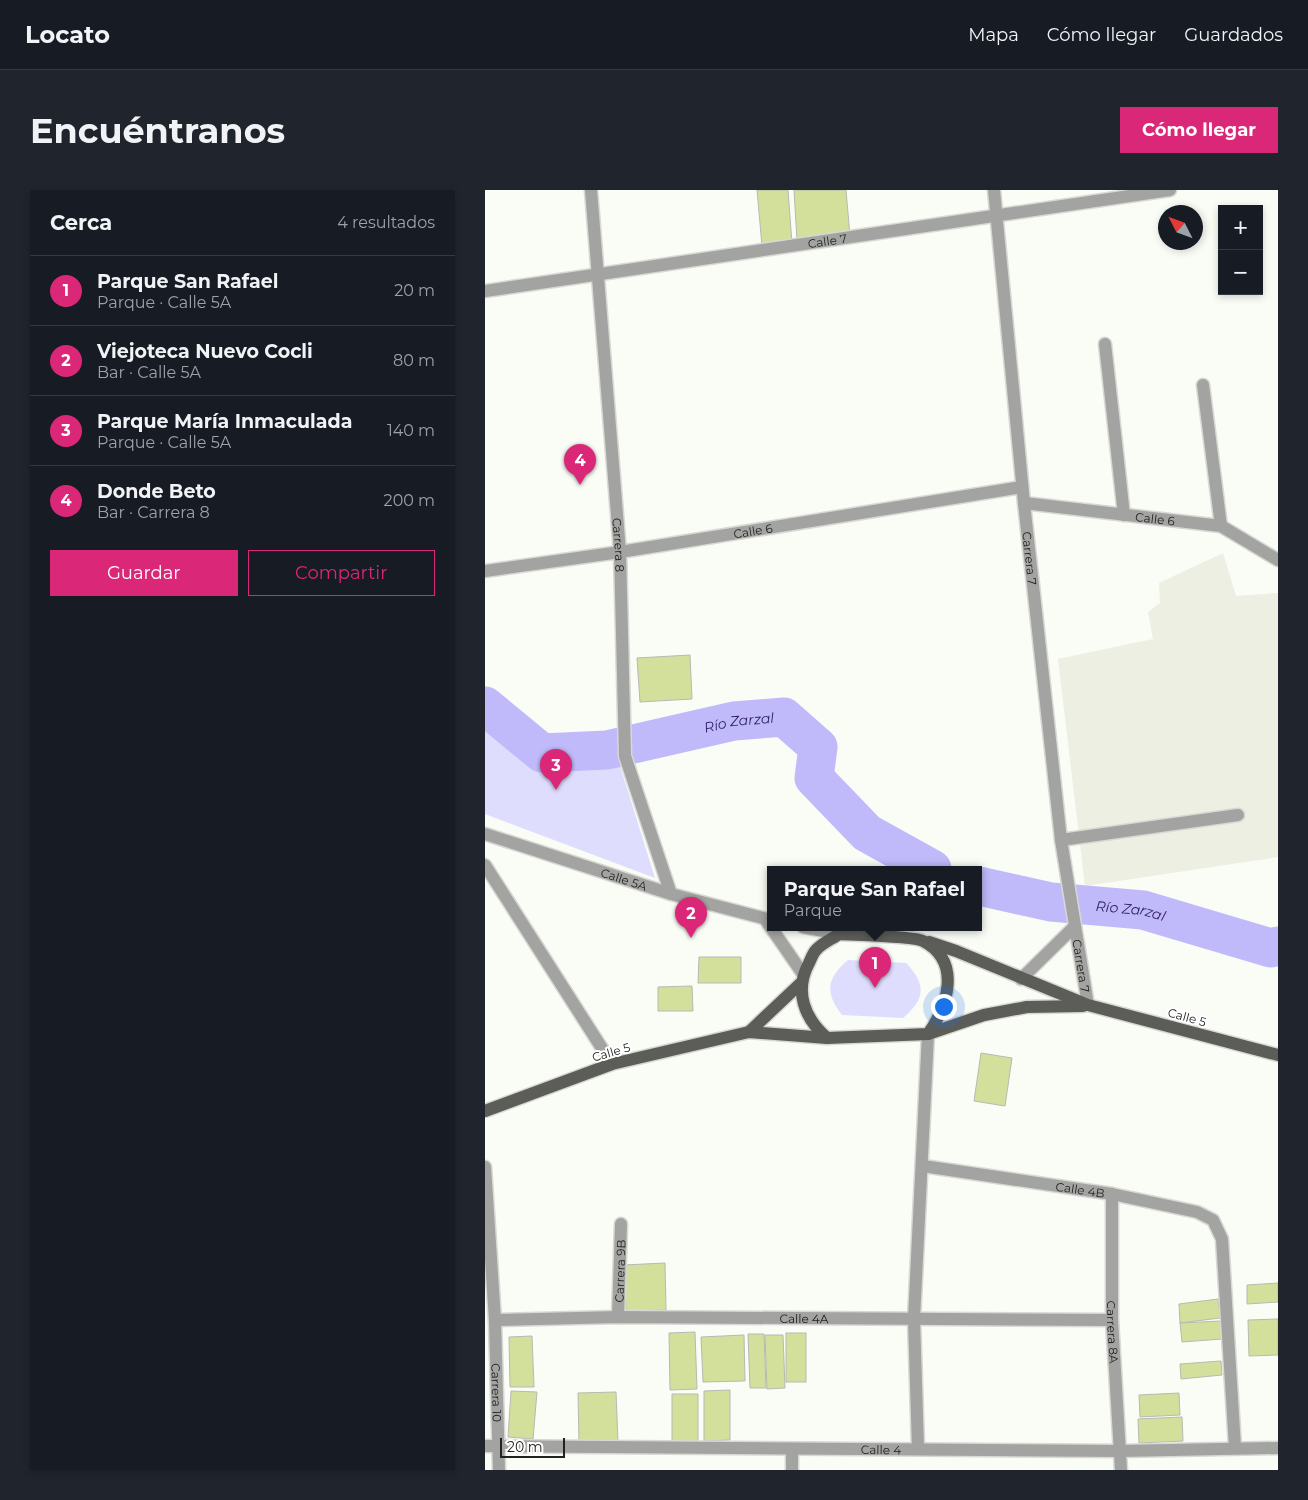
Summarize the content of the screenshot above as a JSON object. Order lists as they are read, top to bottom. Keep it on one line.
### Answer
{"streets":{"main road":["Calle 5"],"street":["Calle 7","Calle 6","Carrera 8","Carrera 7","Calle 5A","Calle 4B","Carrera 9B","Calle 4A","Carrera 8A","Carrera 10","Calle 4"]},"crossings":[["Calle 7","Carrera 8"],["Calle 7","Carrera 7"],["Calle 6","Carrera 8"],["Calle 6","Carrera 7"],["Carrera 8","Calle 5A"],["Carrera 7","Calle 5"],["Calle 5A","Calle 5"],["Calle 4B","Carrera 8A"],["Calle 4B","Calle 4"],["Carrera 9B","Calle 4A"],["Calle 4A","Carrera 8A"],["Calle 4A","Carrera 10"],["Carrera 8A","Calle 4"],["Carrera 10","Calle 4"]],"water":["Río Zarzal"],"scale_bar":"20 m","north":"top left","page":{"header":"Locato","nav":["Mapa","Cómo llegar","Guardados"],"buttons":["Cómo llegar",["Guardar","Compartir"]],"title":"Encuéntranos","heading":["Cerca","4 resultados"],"map_buttons":["+","−"],"list":[{"mark":"1","name":"Parque San Rafael","note":"Parque · Calle 5A","value":"20 m"},{"mark":"2","name":"Viejoteca Nuevo Cocli","note":"Bar · Calle 5A","value":"80 m"},{"mark":"3","name":"Parque María Inmaculada","note":"Parque · Calle 5A","value":"140 m"},{"mark":"4","name":"Donde Beto","note":"Bar · Carrera 8","value":"200 m"}],"pins":["4","3","2","1"],"popup":["Parque San Rafael","Parque"],"scale":"20 m"}}
